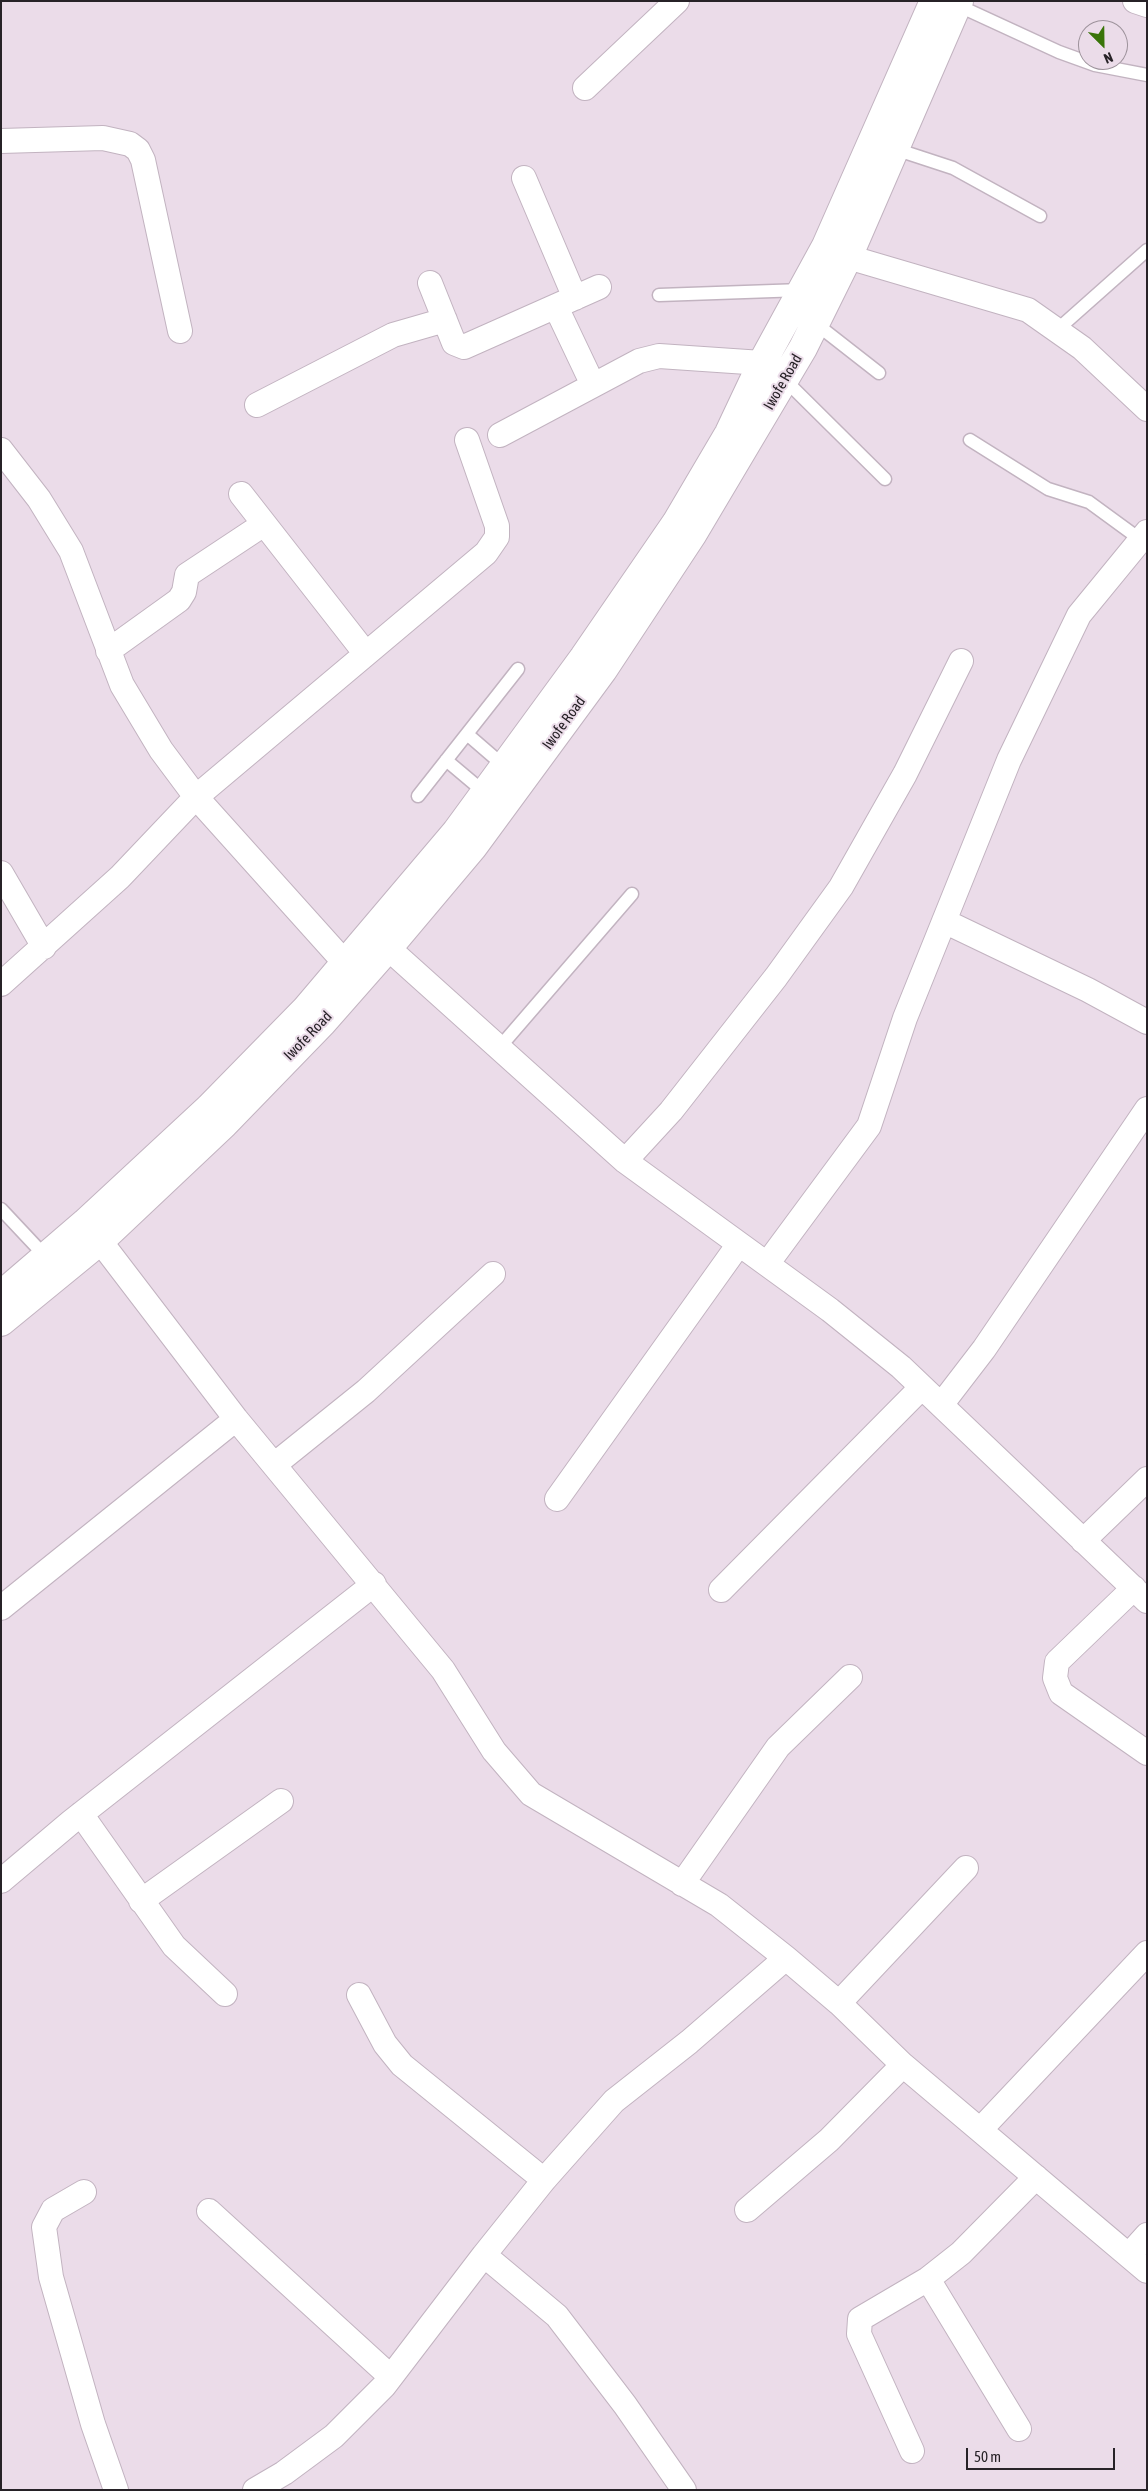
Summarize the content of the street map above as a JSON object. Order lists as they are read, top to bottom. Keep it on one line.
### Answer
{"streets":{"street":["Iwofe Road"]},"scale_bar":"50 m","north":"bottom right"}
